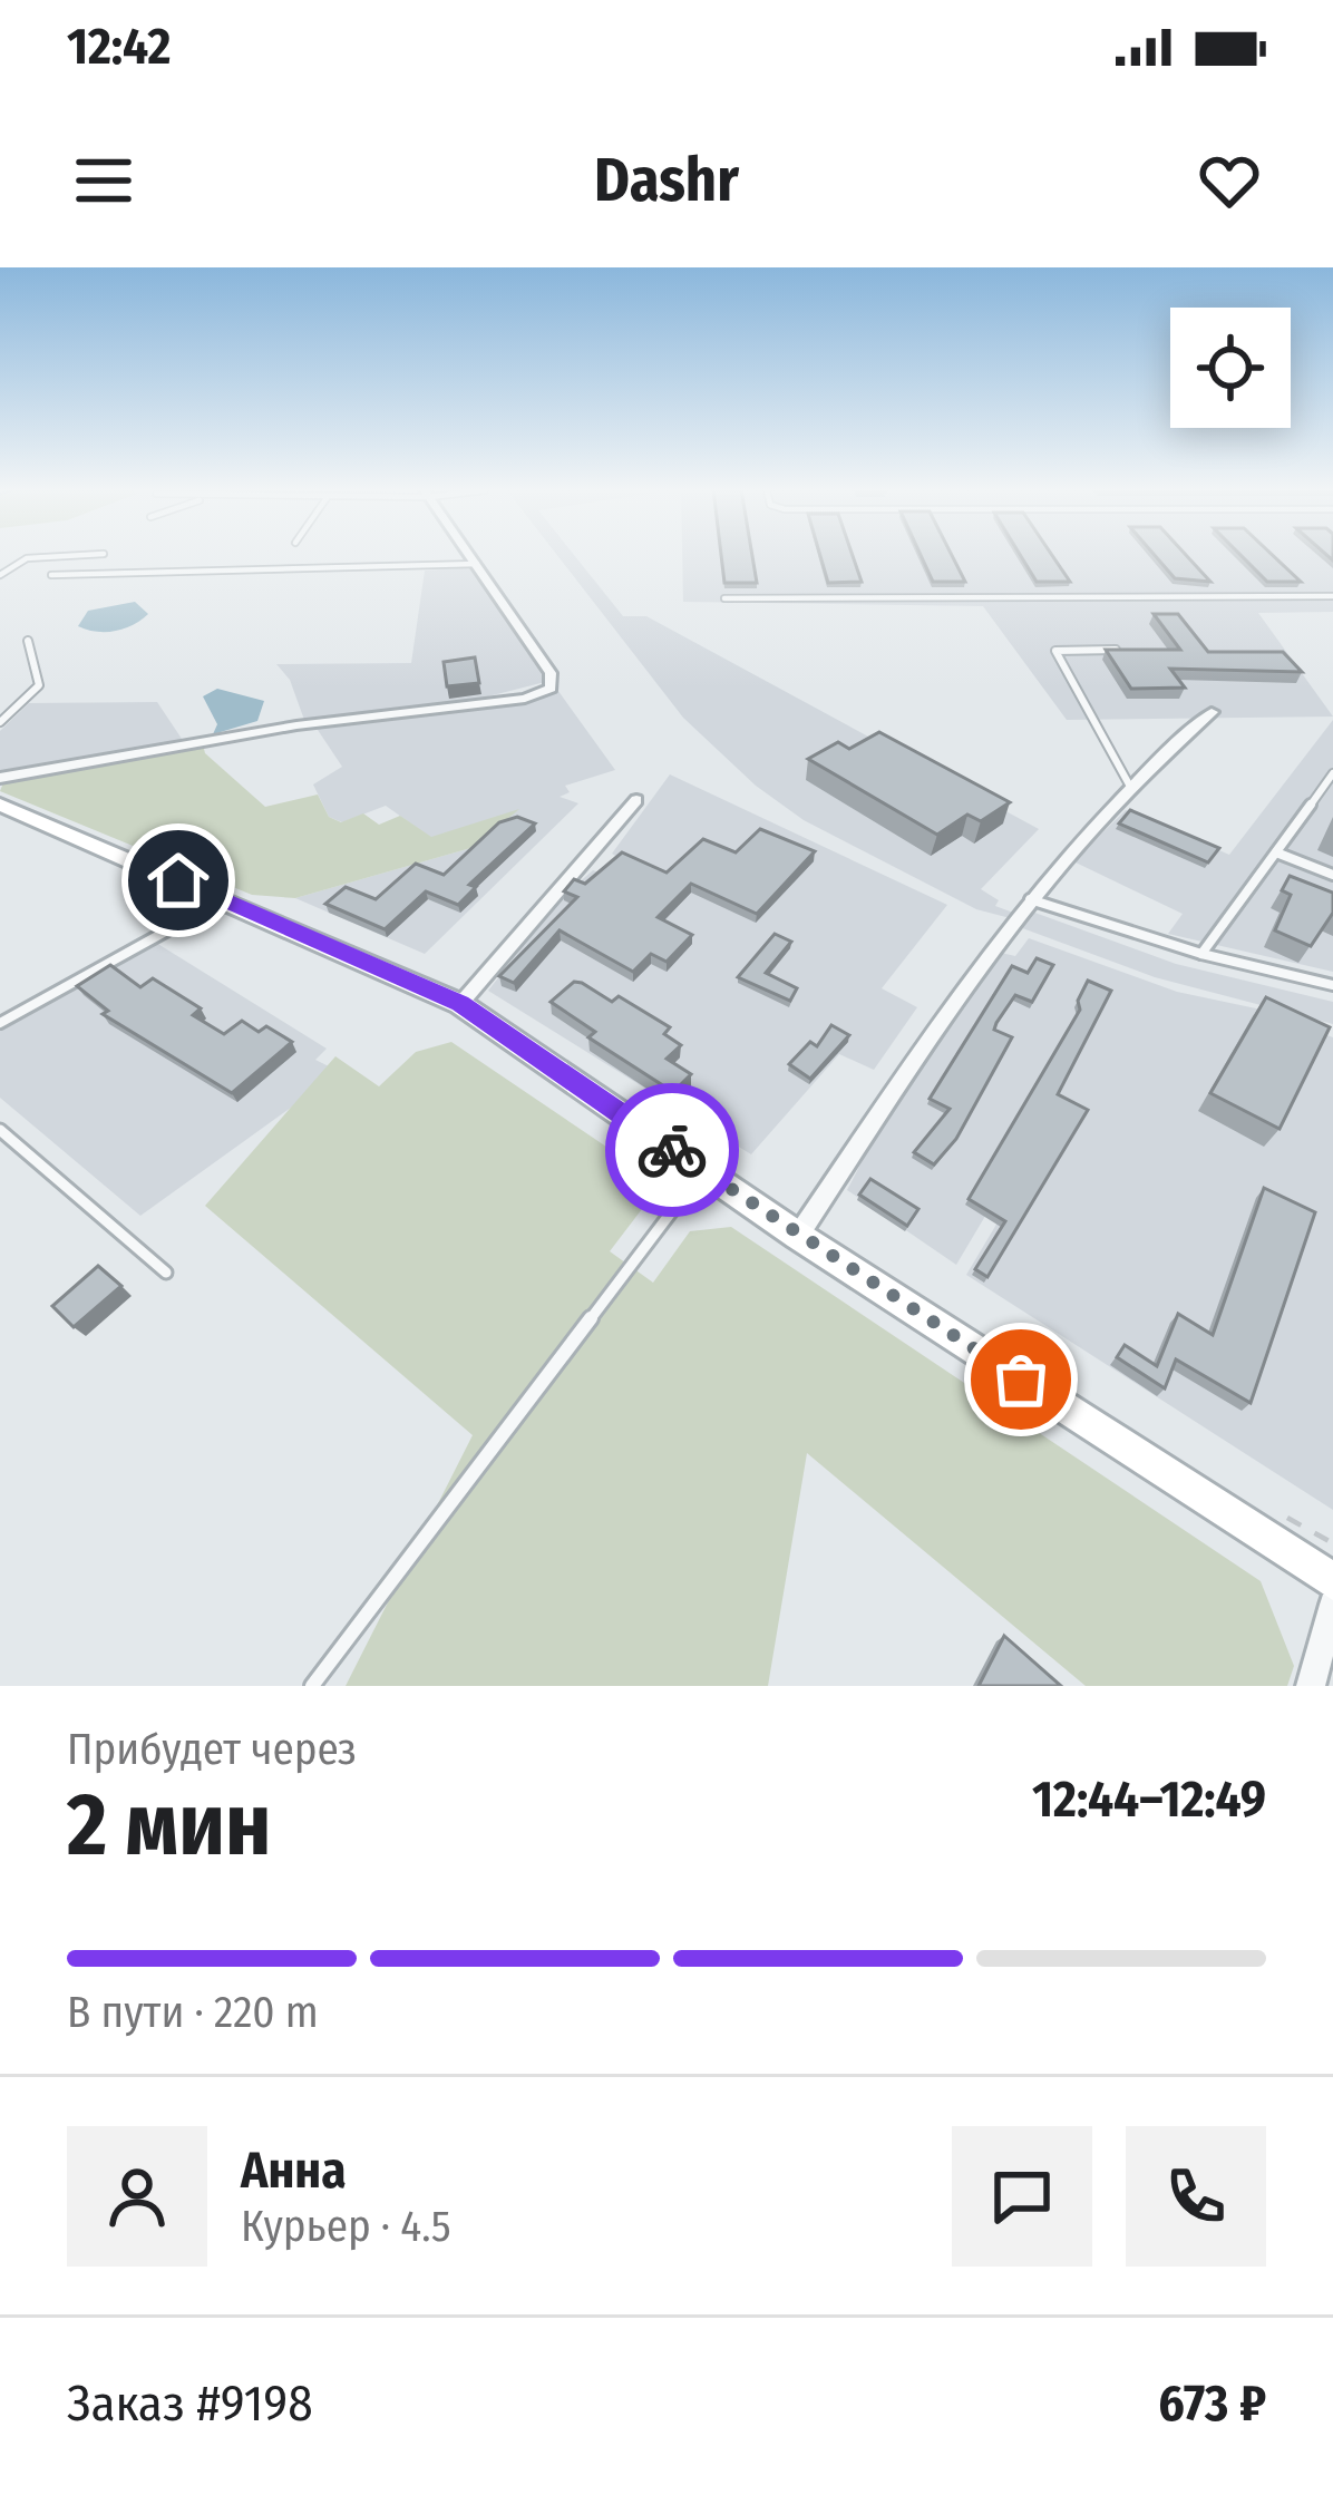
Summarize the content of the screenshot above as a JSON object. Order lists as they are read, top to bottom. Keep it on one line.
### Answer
{"page":{"status":"12:42","header":"Dashr","heading":["2 мин","Прибудет через","12:44–12:49"],"panel":["Анна","Курьер · 4.5","Заказ #9198","673 ₽"],"bar":"В пути · 220 m"}}
